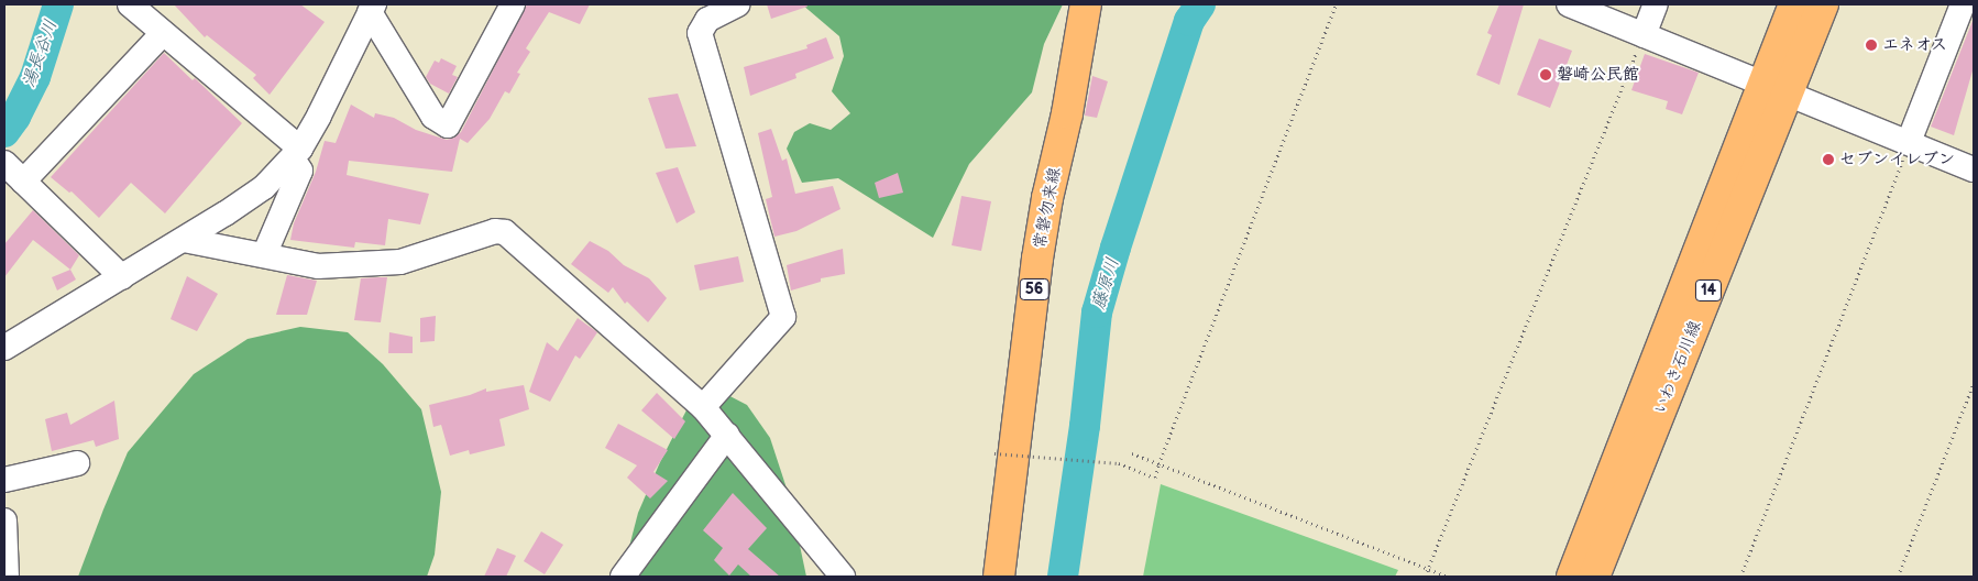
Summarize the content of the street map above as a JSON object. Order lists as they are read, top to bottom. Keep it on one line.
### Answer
{"streets":{"main road":["常磐勿来線","56","14","いわき石川線"]},"water":["湯長谷川","藤原川"],"places":["エネオス","磐崎公民館","セブンイレブン"]}
